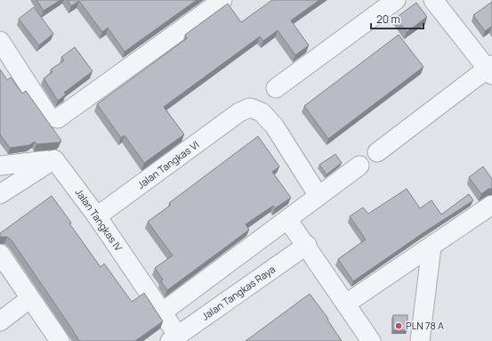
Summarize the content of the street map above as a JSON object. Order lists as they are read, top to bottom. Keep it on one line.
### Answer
{"streets":{"street":["Jalan Tangkas VI","Jalan Tangkas IV","Jalan Tangkas Raya"]},"crossings":[["Jalan Tangkas VI","Jalan Tangkas IV"],["Jalan Tangkas IV","Jalan Tangkas Raya"]],"places":["PLN 78 A"],"scale_bar":"20 m"}
